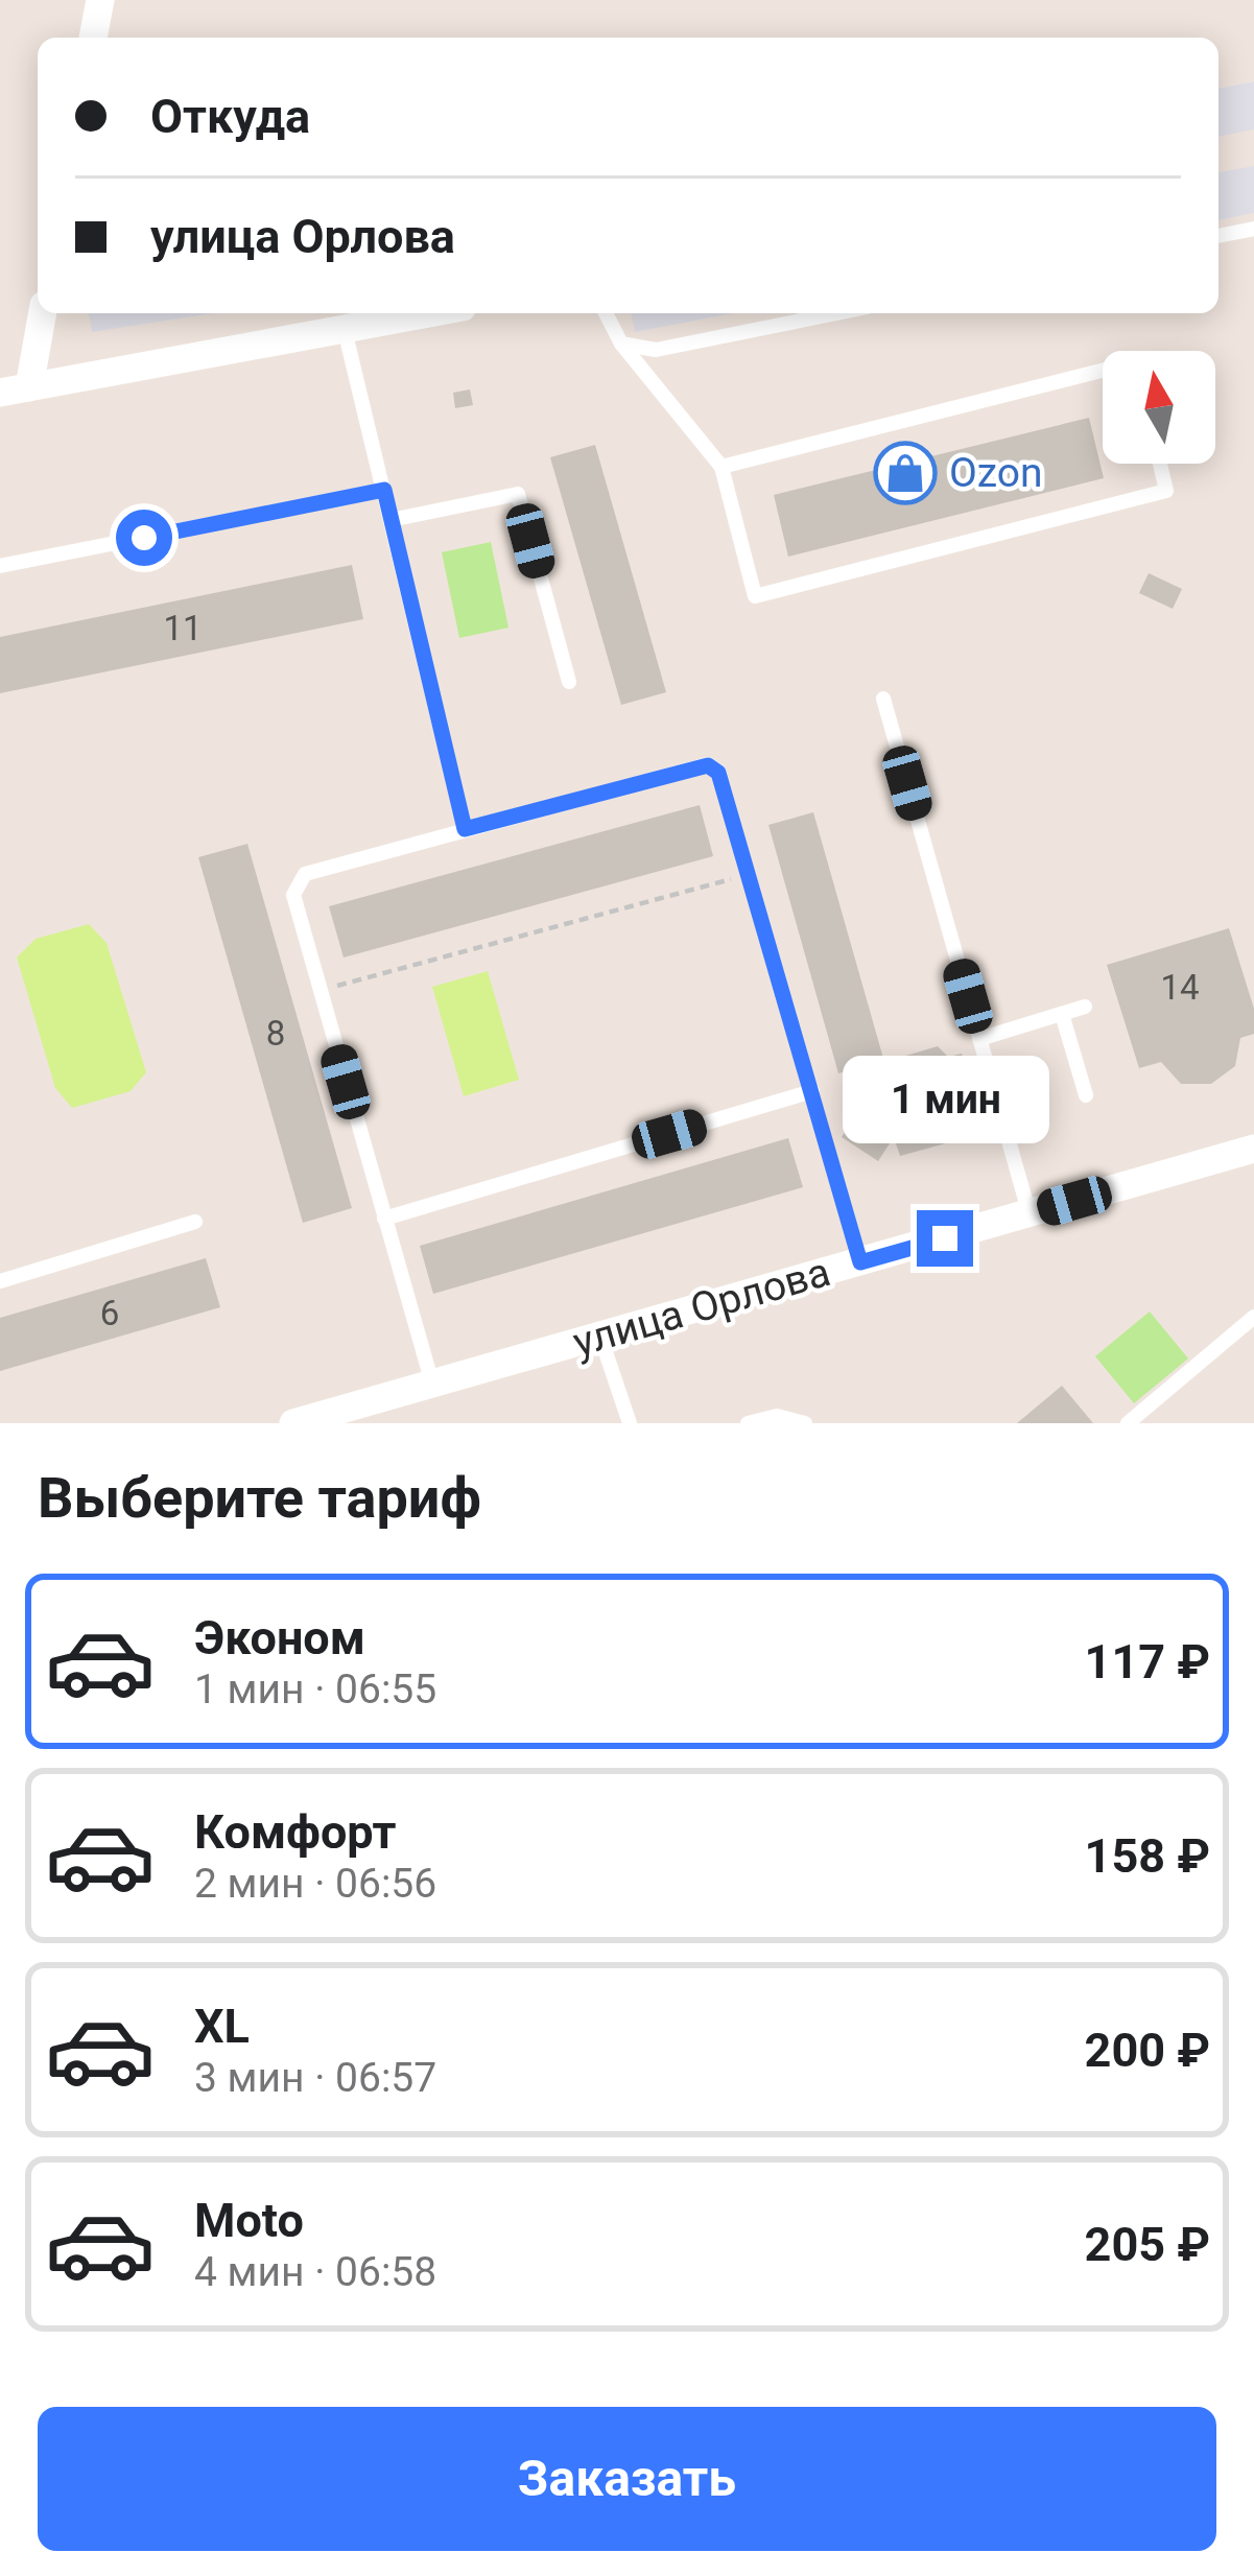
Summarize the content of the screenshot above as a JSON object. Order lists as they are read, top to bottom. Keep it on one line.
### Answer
{"streets":{"street":["улица Орлова"]},"places":{"shop":["Ozon"]},"house_numbers":["11","14","8","6"],"north":"top","page":{"banner":["Откуда","улица Орлова"],"bubble":"1 мин","heading":"Выберите тариф","list":[{"name":"Эконом","note":"1 мин · 06:55","value":"117 ₽"},{"name":"Комфорт","note":"2 мин · 06:56","value":"158 ₽"},{"name":"XL","note":"3 мин · 06:57","value":"200 ₽"},{"name":"Moto","note":"4 мин · 06:58","value":"205 ₽"}],"buttons":"Заказать"}}
